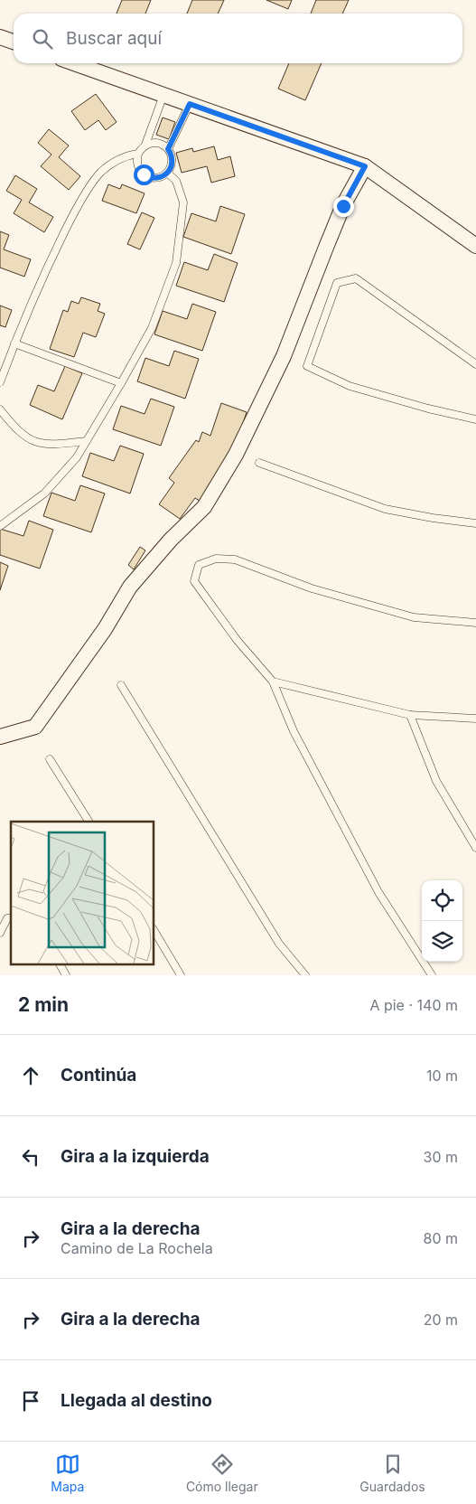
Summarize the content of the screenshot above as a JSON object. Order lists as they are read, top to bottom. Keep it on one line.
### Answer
{"page":{"search":"Buscar aquí","heading":["2 min","A pie · 140 m"],"list":[["Continúa","10 m"],["Gira a la izquierda","30 m"],["Gira a la derecha","Camino de La Rochela","80 m"],["Gira a la derecha","20 m"],"Llegada al destino"],"nav":["Mapa","Cómo llegar","Guardados"]}}
